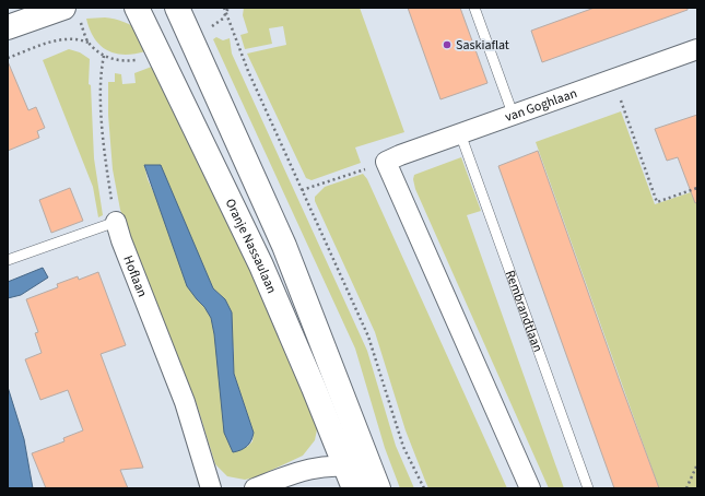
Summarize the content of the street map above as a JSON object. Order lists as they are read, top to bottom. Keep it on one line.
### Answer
{"streets":{"main road":["Oranje Nassaulaan"],"street":["van Goghlaan","Hoflaan"],"lane":["Rembrandtlaan"]},"crossings":[["van Goghlaan","Rembrandtlaan"]],"places":["Saskiaflat"]}
